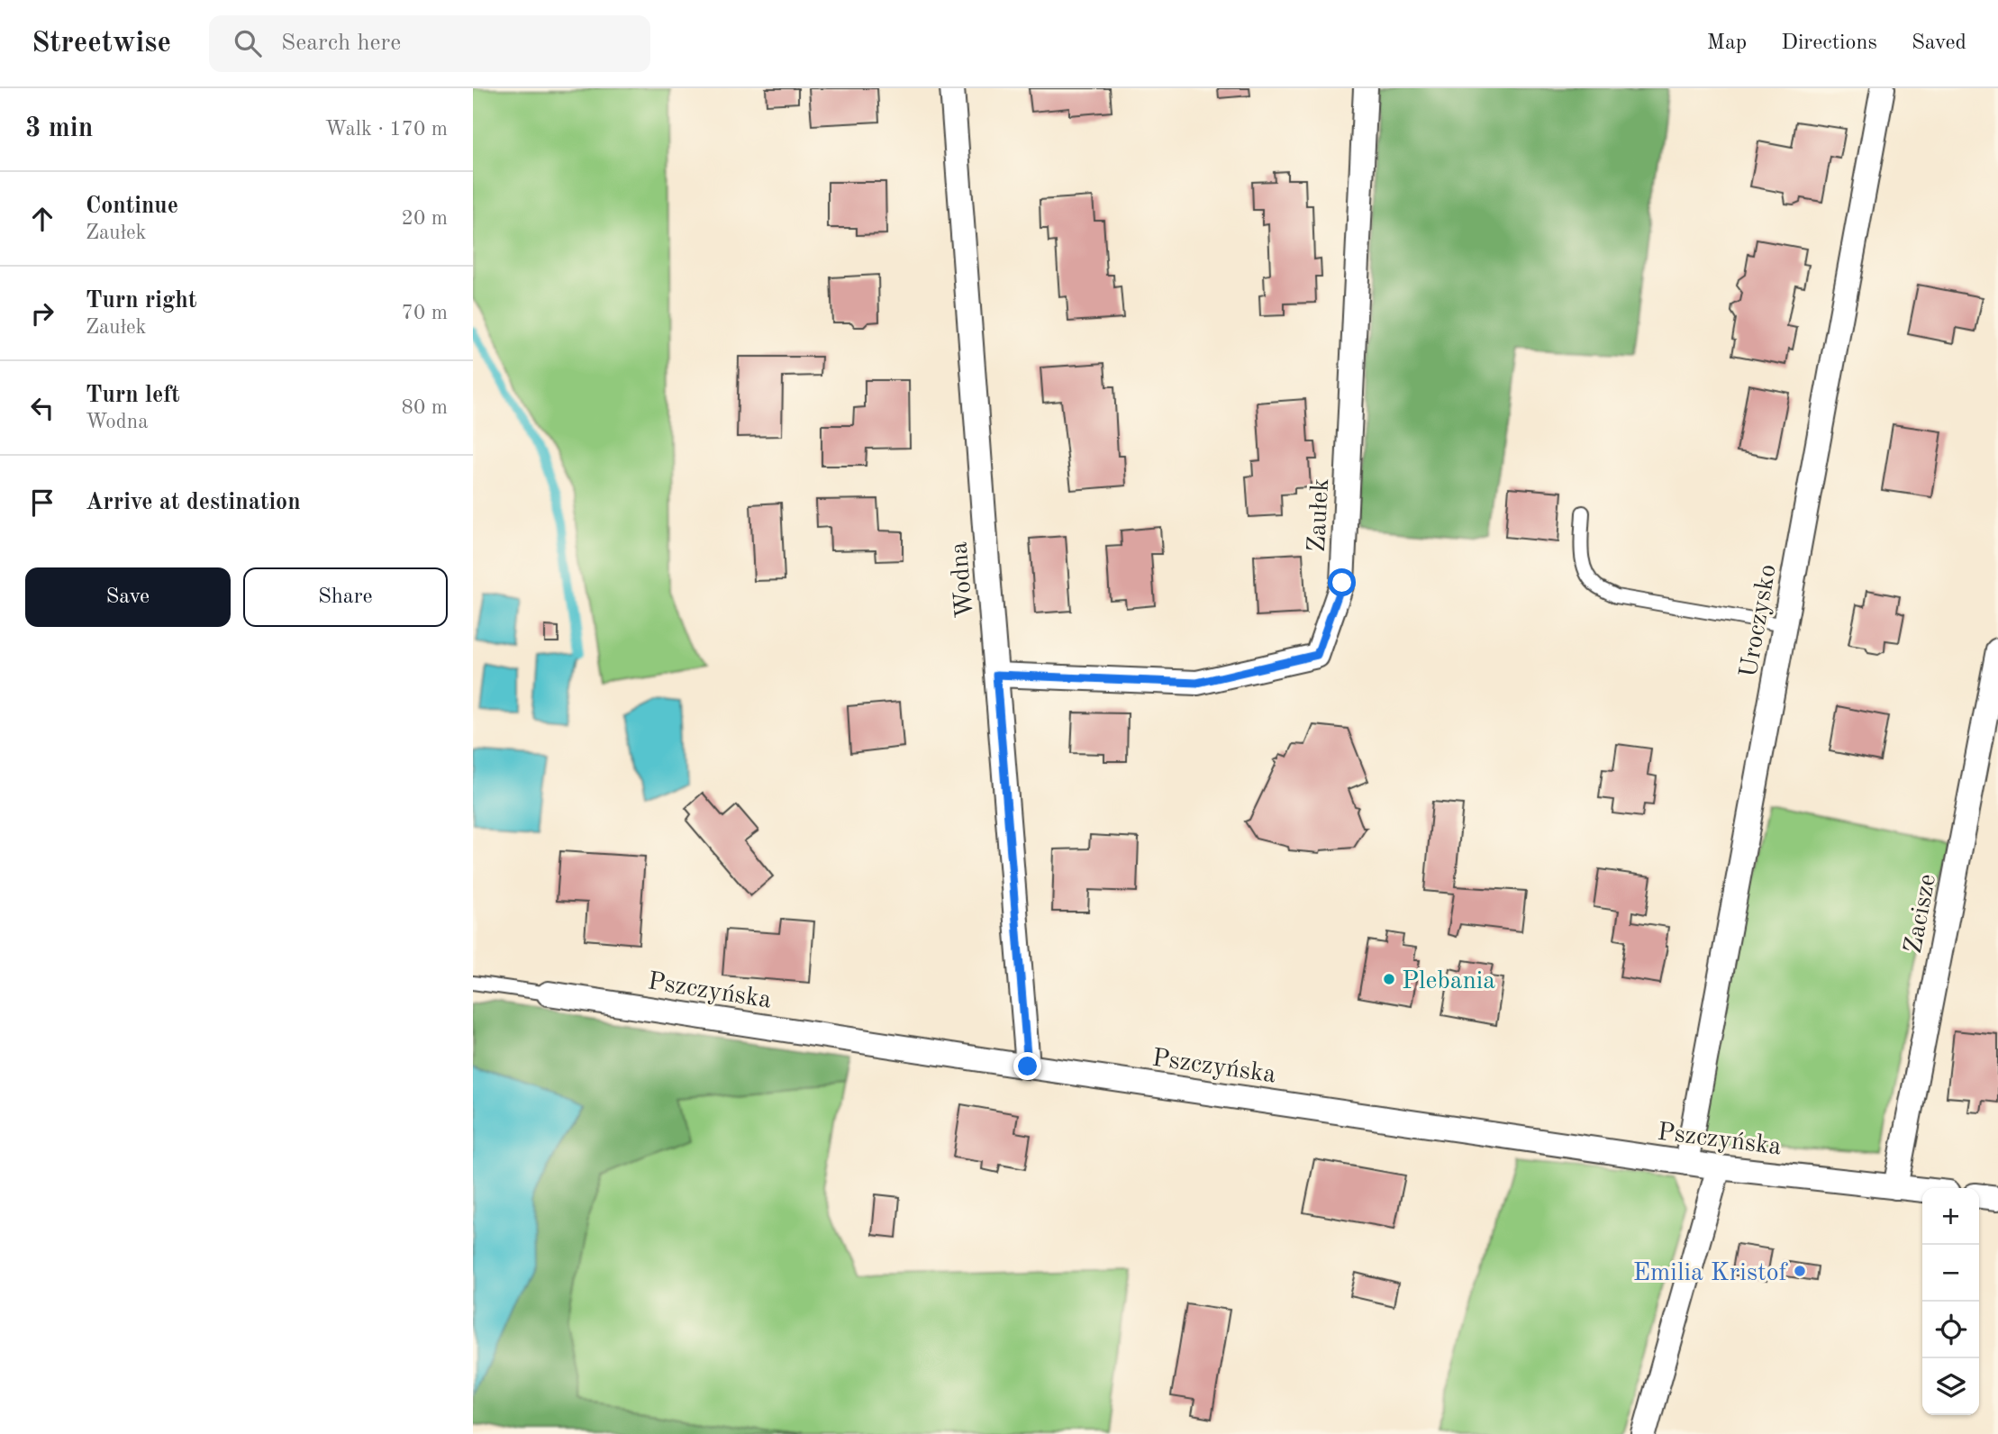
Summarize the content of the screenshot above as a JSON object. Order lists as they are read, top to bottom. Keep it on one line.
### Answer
{"streets":{"street":["Zaułek","Wodna","Uroczysko","Zacisze","Pszczyńska"]},"crossings":[["Zaułek","Wodna"],["Wodna","Pszczyńska"],["Uroczysko","Pszczyńska"],["Zacisze","Pszczyńska"]],"places":["Plebania","Emilia Kristof"],"page":{"header":"Streetwise","search":"Search here","nav":["Map","Directions","Saved"],"heading":["3 min","Walk · 170 m"],"list":[["Continue","Zaułek","20 m"],["Turn right","Zaułek","70 m"],["Turn left","Wodna","80 m"],"Arrive at destination"],"buttons":["Save","Share"],"map_buttons":["+","−"]}}
